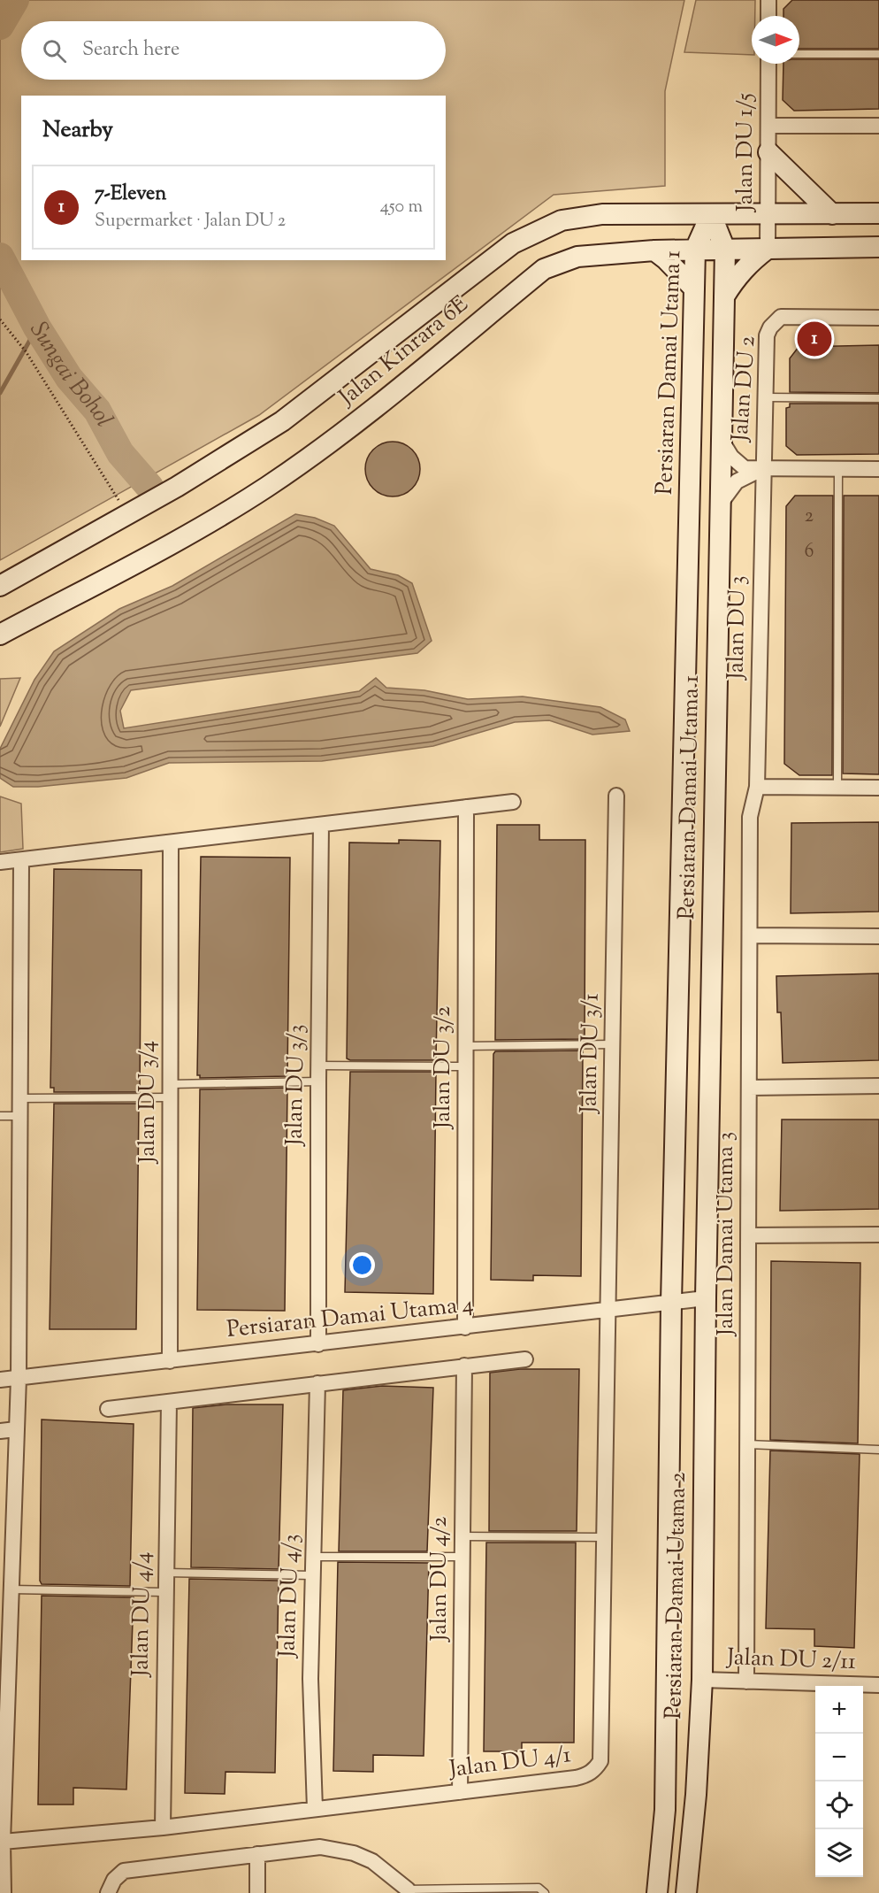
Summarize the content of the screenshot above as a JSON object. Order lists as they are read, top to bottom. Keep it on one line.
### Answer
{"streets":{"street":["Jalan DU 1/5","Jalan Kinrara 6E","Persiaran Damai Utama 1","Jalan DU 2","Jalan DU 3","Jalan DU 3/1","Jalan DU 3/2","Jalan DU 3/3","Jalan DU 3/4","Jalan Damai Utama 3","Persiaran Damai Utama 4","Jalan DU 4/2","Jalan DU 4/3","Persiaran Damai Utama 2","Jalan DU 4/4","Jalan DU 2/11","Jalan DU 4/1"]},"crossings":[["Jalan DU 1/5","Jalan Kinrara 6E"],["Jalan Kinrara 6E","Persiaran Damai Utama 1"],["Persiaran Damai Utama 1","Persiaran Damai Utama 4"],["Persiaran Damai Utama 1","Persiaran Damai Utama 2"],["Jalan DU 2","Jalan DU 3"],["Jalan DU 3","Jalan Damai Utama 3"],["Jalan DU 3/1","Persiaran Damai Utama 4"],["Jalan DU 3/1","Jalan DU 4/1"],["Jalan DU 3/2","Persiaran Damai Utama 4"],["Jalan DU 3/3","Persiaran Damai Utama 4"],["Jalan DU 3/4","Persiaran Damai Utama 4"],["Jalan Damai Utama 3","Jalan DU 2/11"],["Persiaran Damai Utama 4","Persiaran Damai Utama 2"],["Persiaran Damai Utama 4","Jalan DU 4/1"],["Jalan DU 4/2","Jalan DU 4/1"],["Jalan DU 4/3","Jalan DU 4/1"],["Persiaran Damai Utama 2","Jalan DU 2/11"],["Jalan DU 4/4","Jalan DU 4/1"]],"water":["Sungai Bohol"],"house_numbers":["2","6"],"north":"right","page":{"search":"Search here","heading":"Nearby","list":[{"mark":"1","name":"7-Eleven","note":"Supermarket · Jalan DU 2","value":"450 m"}],"pins":"1","map_buttons":["+","−"]}}
